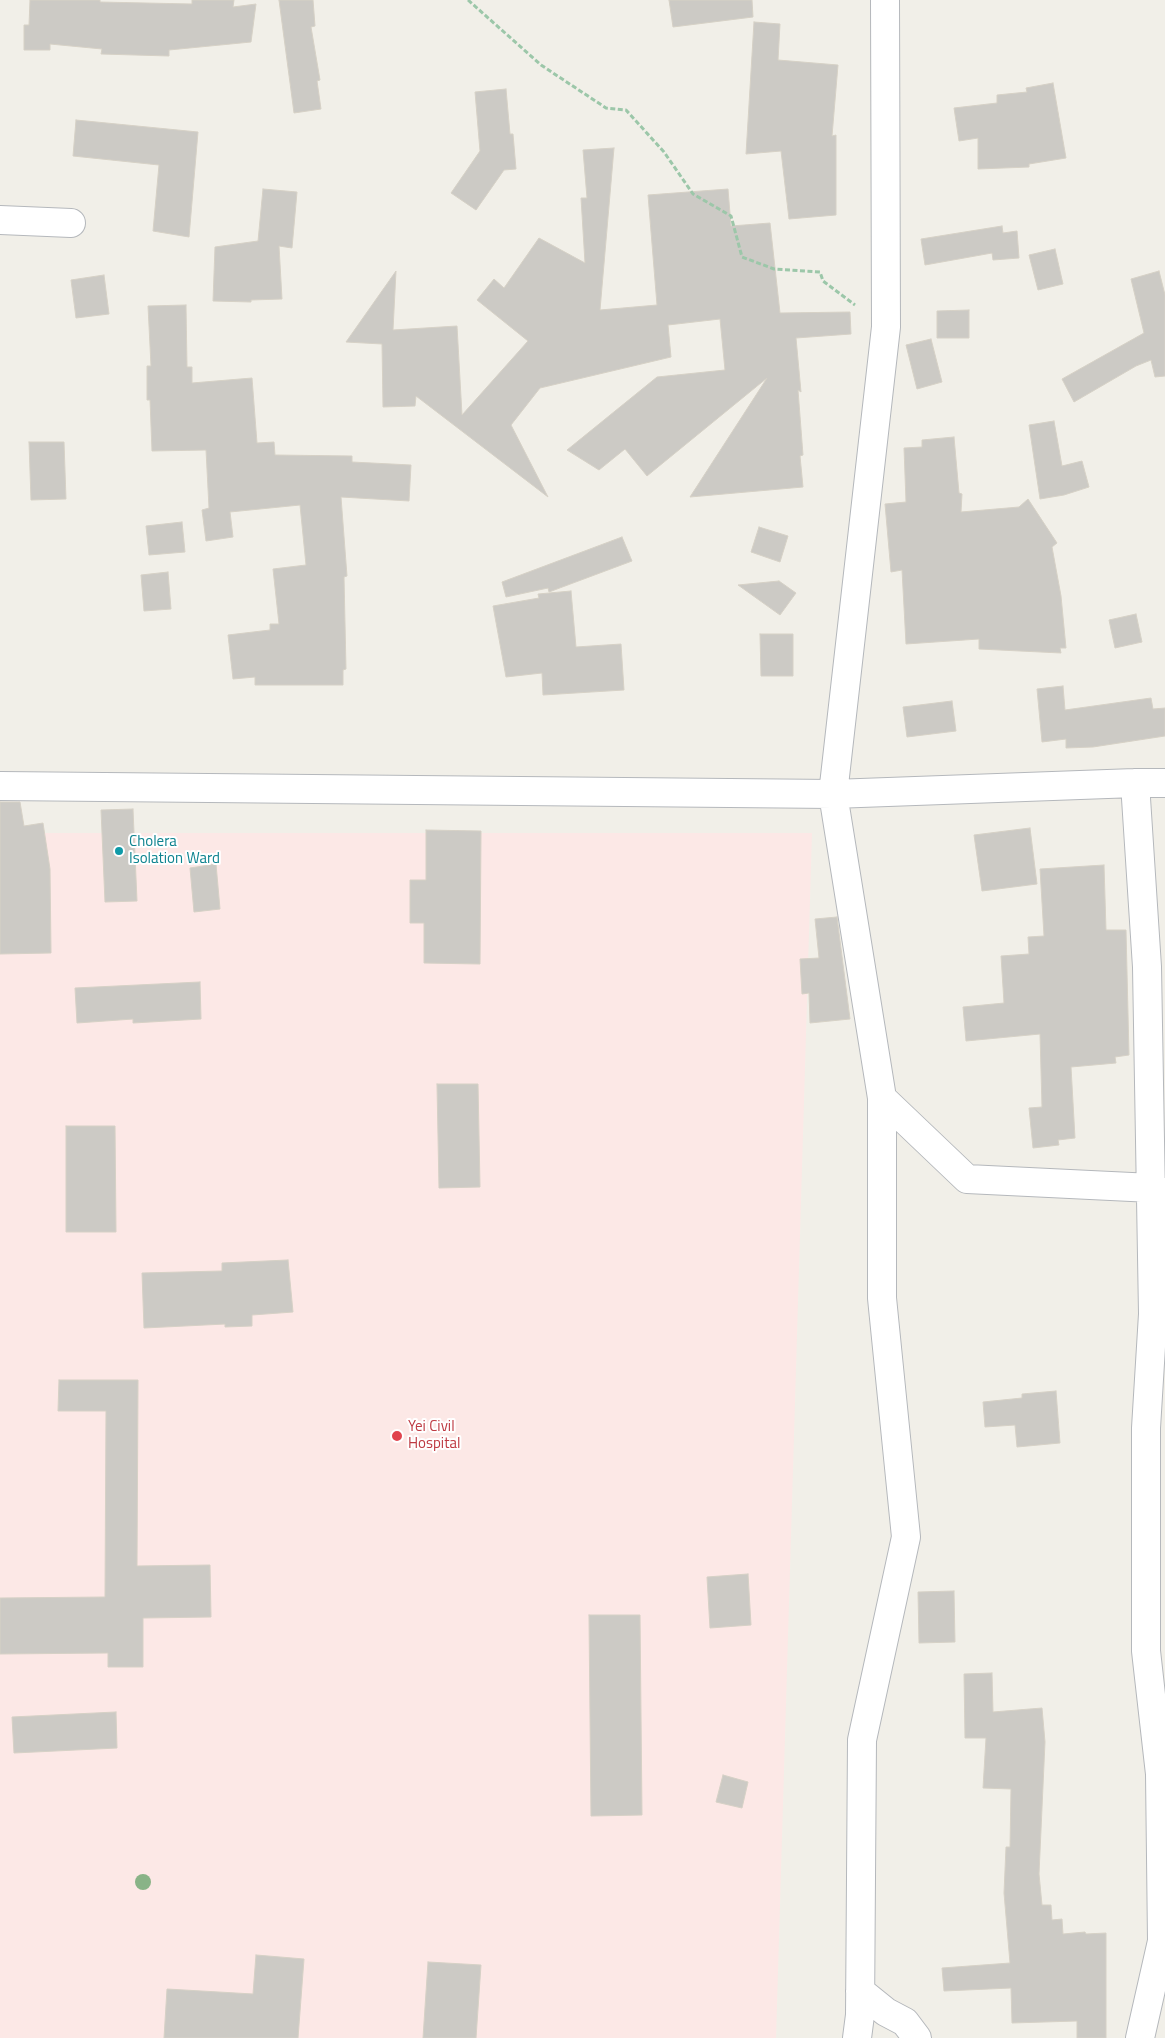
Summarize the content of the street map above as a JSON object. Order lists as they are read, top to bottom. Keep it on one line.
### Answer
{"places":["Cholera Isolation Ward","Yei Civil Hospital"]}
